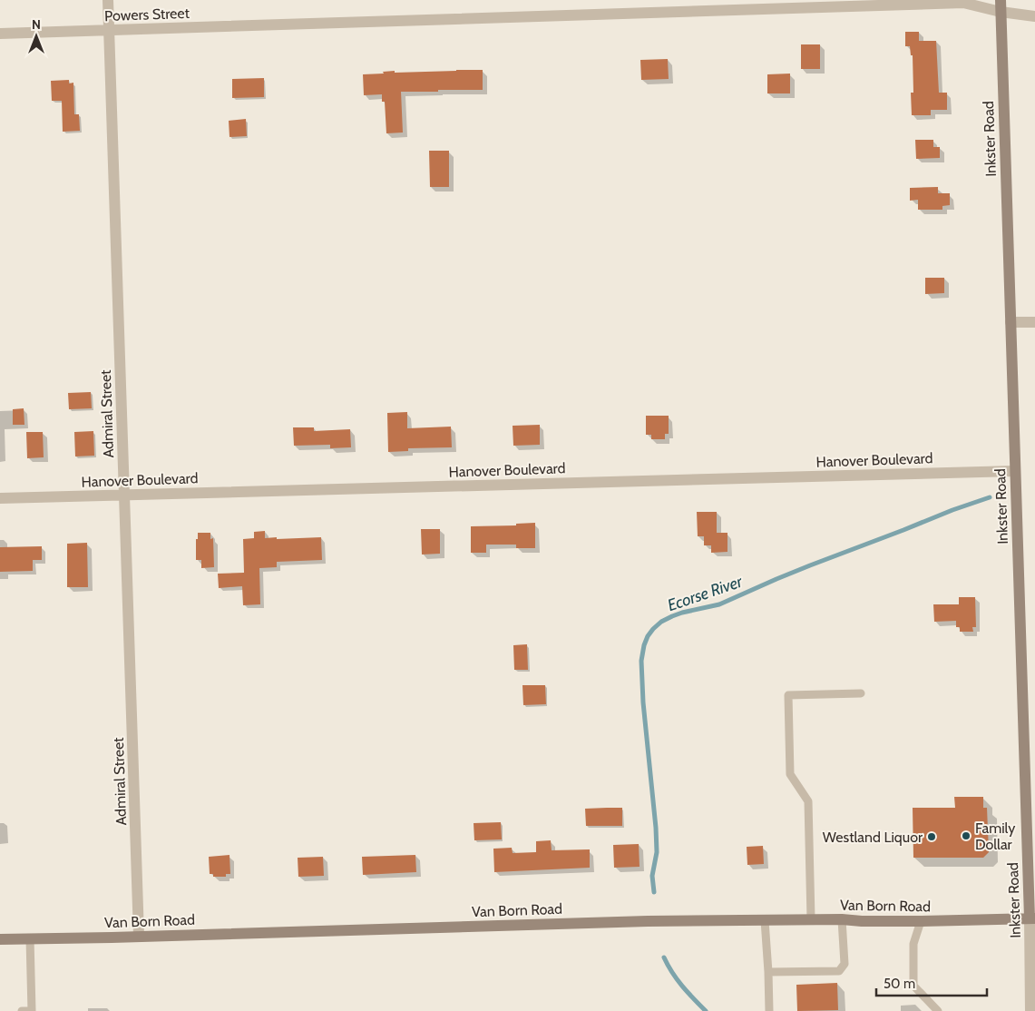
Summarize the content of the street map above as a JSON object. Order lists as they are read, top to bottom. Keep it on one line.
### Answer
{"streets":{"main road":["Inkster Road","Van Born Road"],"street":["Powers Street","Admiral Street","Hanover Boulevard"]},"crossings":[["Powers Street","Inkster Road"],["Powers Street","Admiral Street"],["Inkster Road","Hanover Boulevard"],["Inkster Road","Van Born Road"],["Admiral Street","Hanover Boulevard"],["Admiral Street","Van Born Road"]],"water":["Ecorse River"],"places":["Family Dollar","Westland Liquor"],"scale_bar":"50 m","north":"top"}
